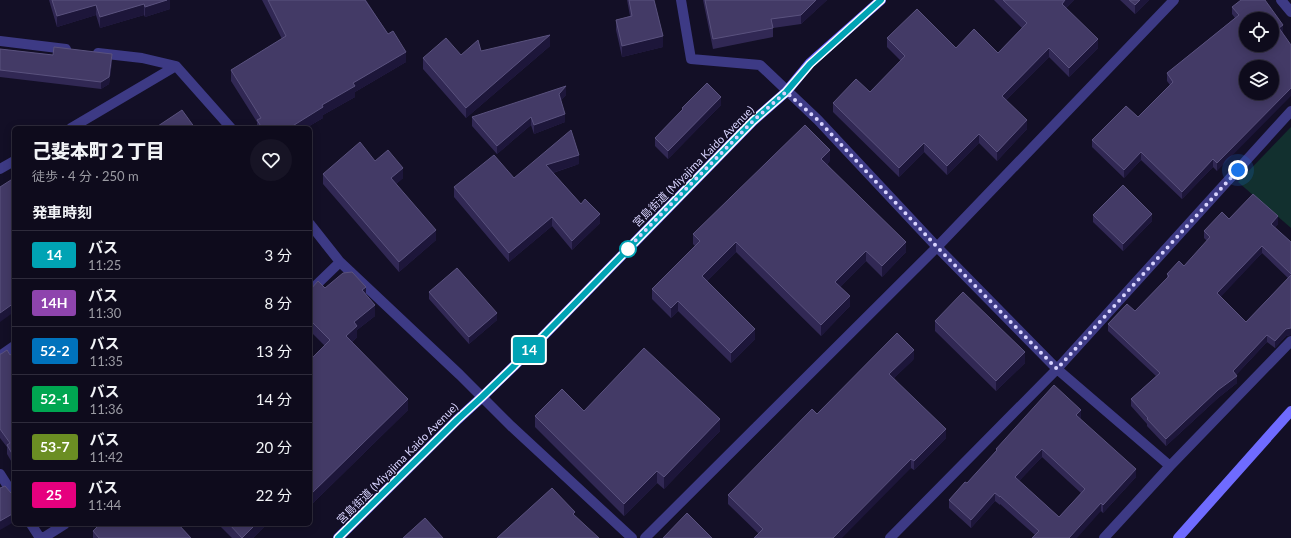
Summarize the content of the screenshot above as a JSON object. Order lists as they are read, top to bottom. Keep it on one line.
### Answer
{"streets":{"street":["宮島街道 (Miyajima Kaido Avenue)"]},"lines":["bus line 14"],"page":{"on_map":"14","heading":[["己斐本町２丁目","徒歩 · 4 分 · 250 m"],"発車時刻"],"list":[{"mark":"14","name":"バス","note":"11:25","value":"3 分"},{"mark":"14H","name":"バス","note":"11:30","value":"8 分"},{"mark":"52-2","name":"バス","note":"11:35","value":"13 分"},{"mark":"52-1","name":"バス","note":"11:36","value":"14 分"},{"mark":"53-7","name":"バス","note":"11:42","value":"20 分"},{"mark":"25","name":"バス","note":"11:44","value":"22 分"}]}}
